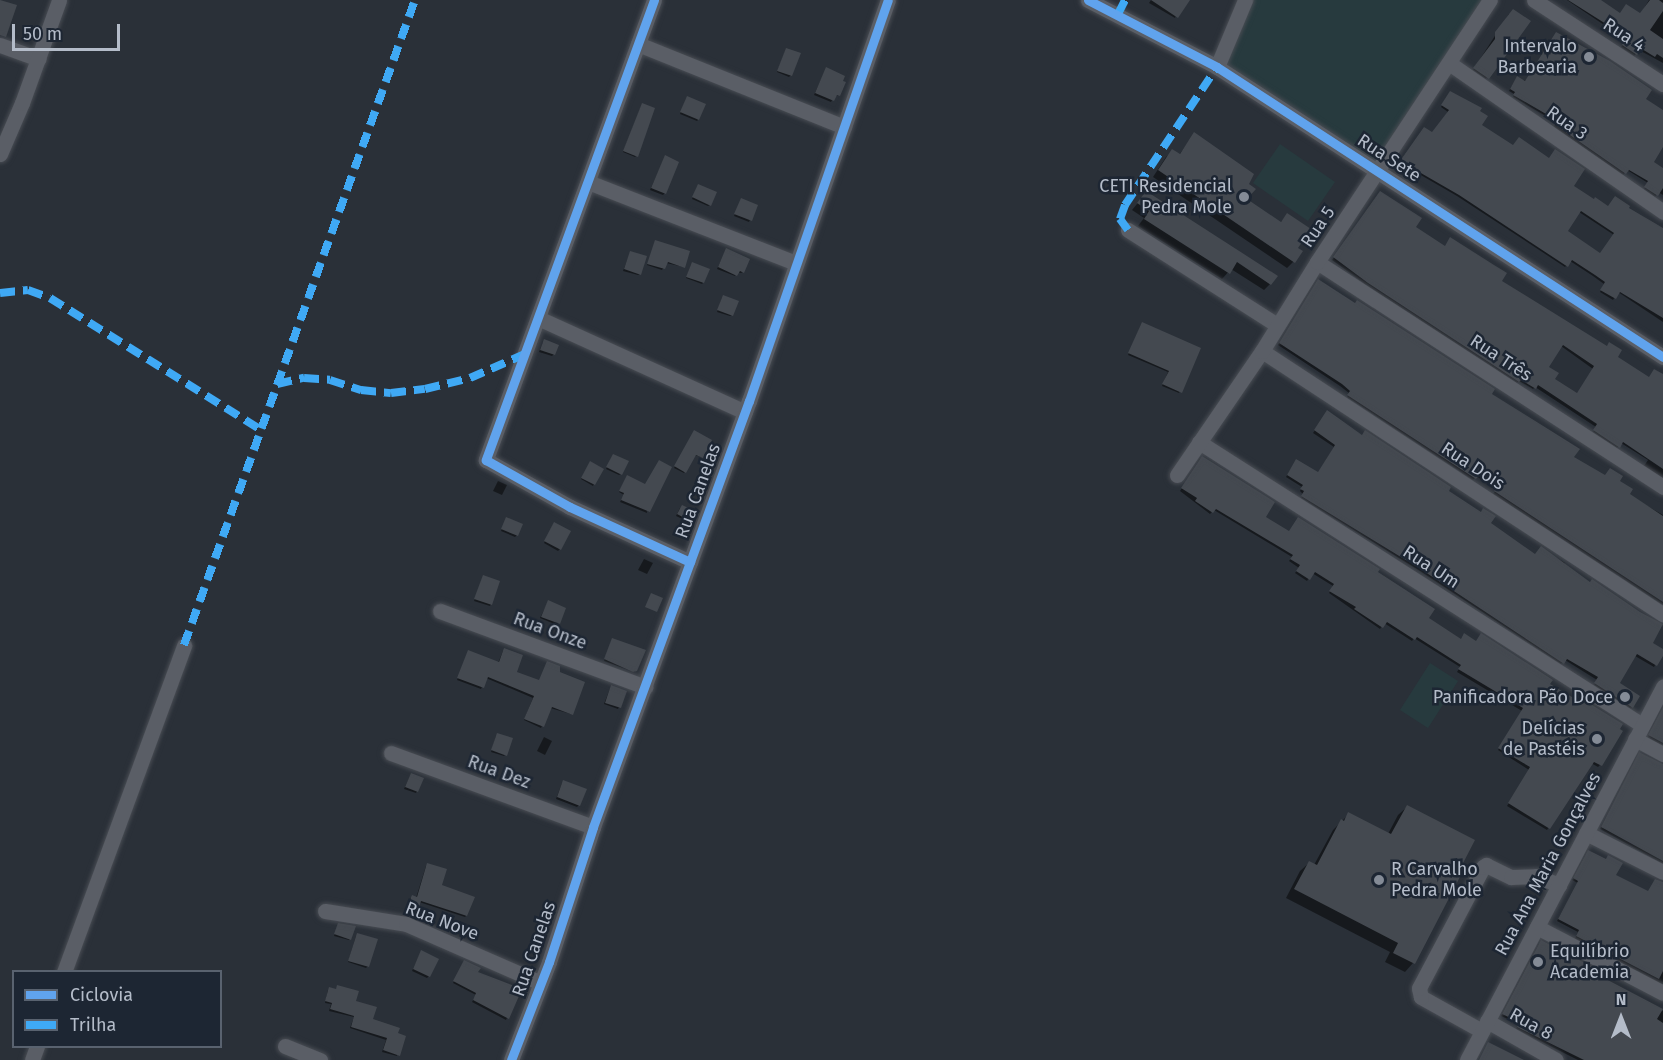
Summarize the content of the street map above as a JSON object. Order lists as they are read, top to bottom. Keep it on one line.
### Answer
{"streets":{"street":["Rua 4","Rua 3","Rua Sete","Rua 5","Rua Três","Rua Dois","Rua Canelas","Rua Um","Rua Onze","Rua Dez","Rua Ana Maria Gonçalves","Rua Nove","Rua 8"]},"crossings":[["Rua 3","Rua 5"],["Rua Sete","Rua 5"],["Rua 5","Rua Três"],["Rua 5","Rua Dois"],["Rua 5","Rua Um"],["Rua Canelas","Rua Onze"],["Rua Canelas","Rua Dez"],["Rua Canelas","Rua Nove"],["Rua Um","Rua Ana Maria Gonçalves"],["Rua Ana Maria Gonçalves","Rua 8"]],"places":["Intervalo Barbearia","CETI Residencial Pedra Mole","Panificadora Pão Doce","Delícias de Pastéis","R Carvalho Pedra Mole","Equilíbrio Academia"],"legend":["Ciclovia","Trilha"],"scale_bar":"50 m","north":"top"}
